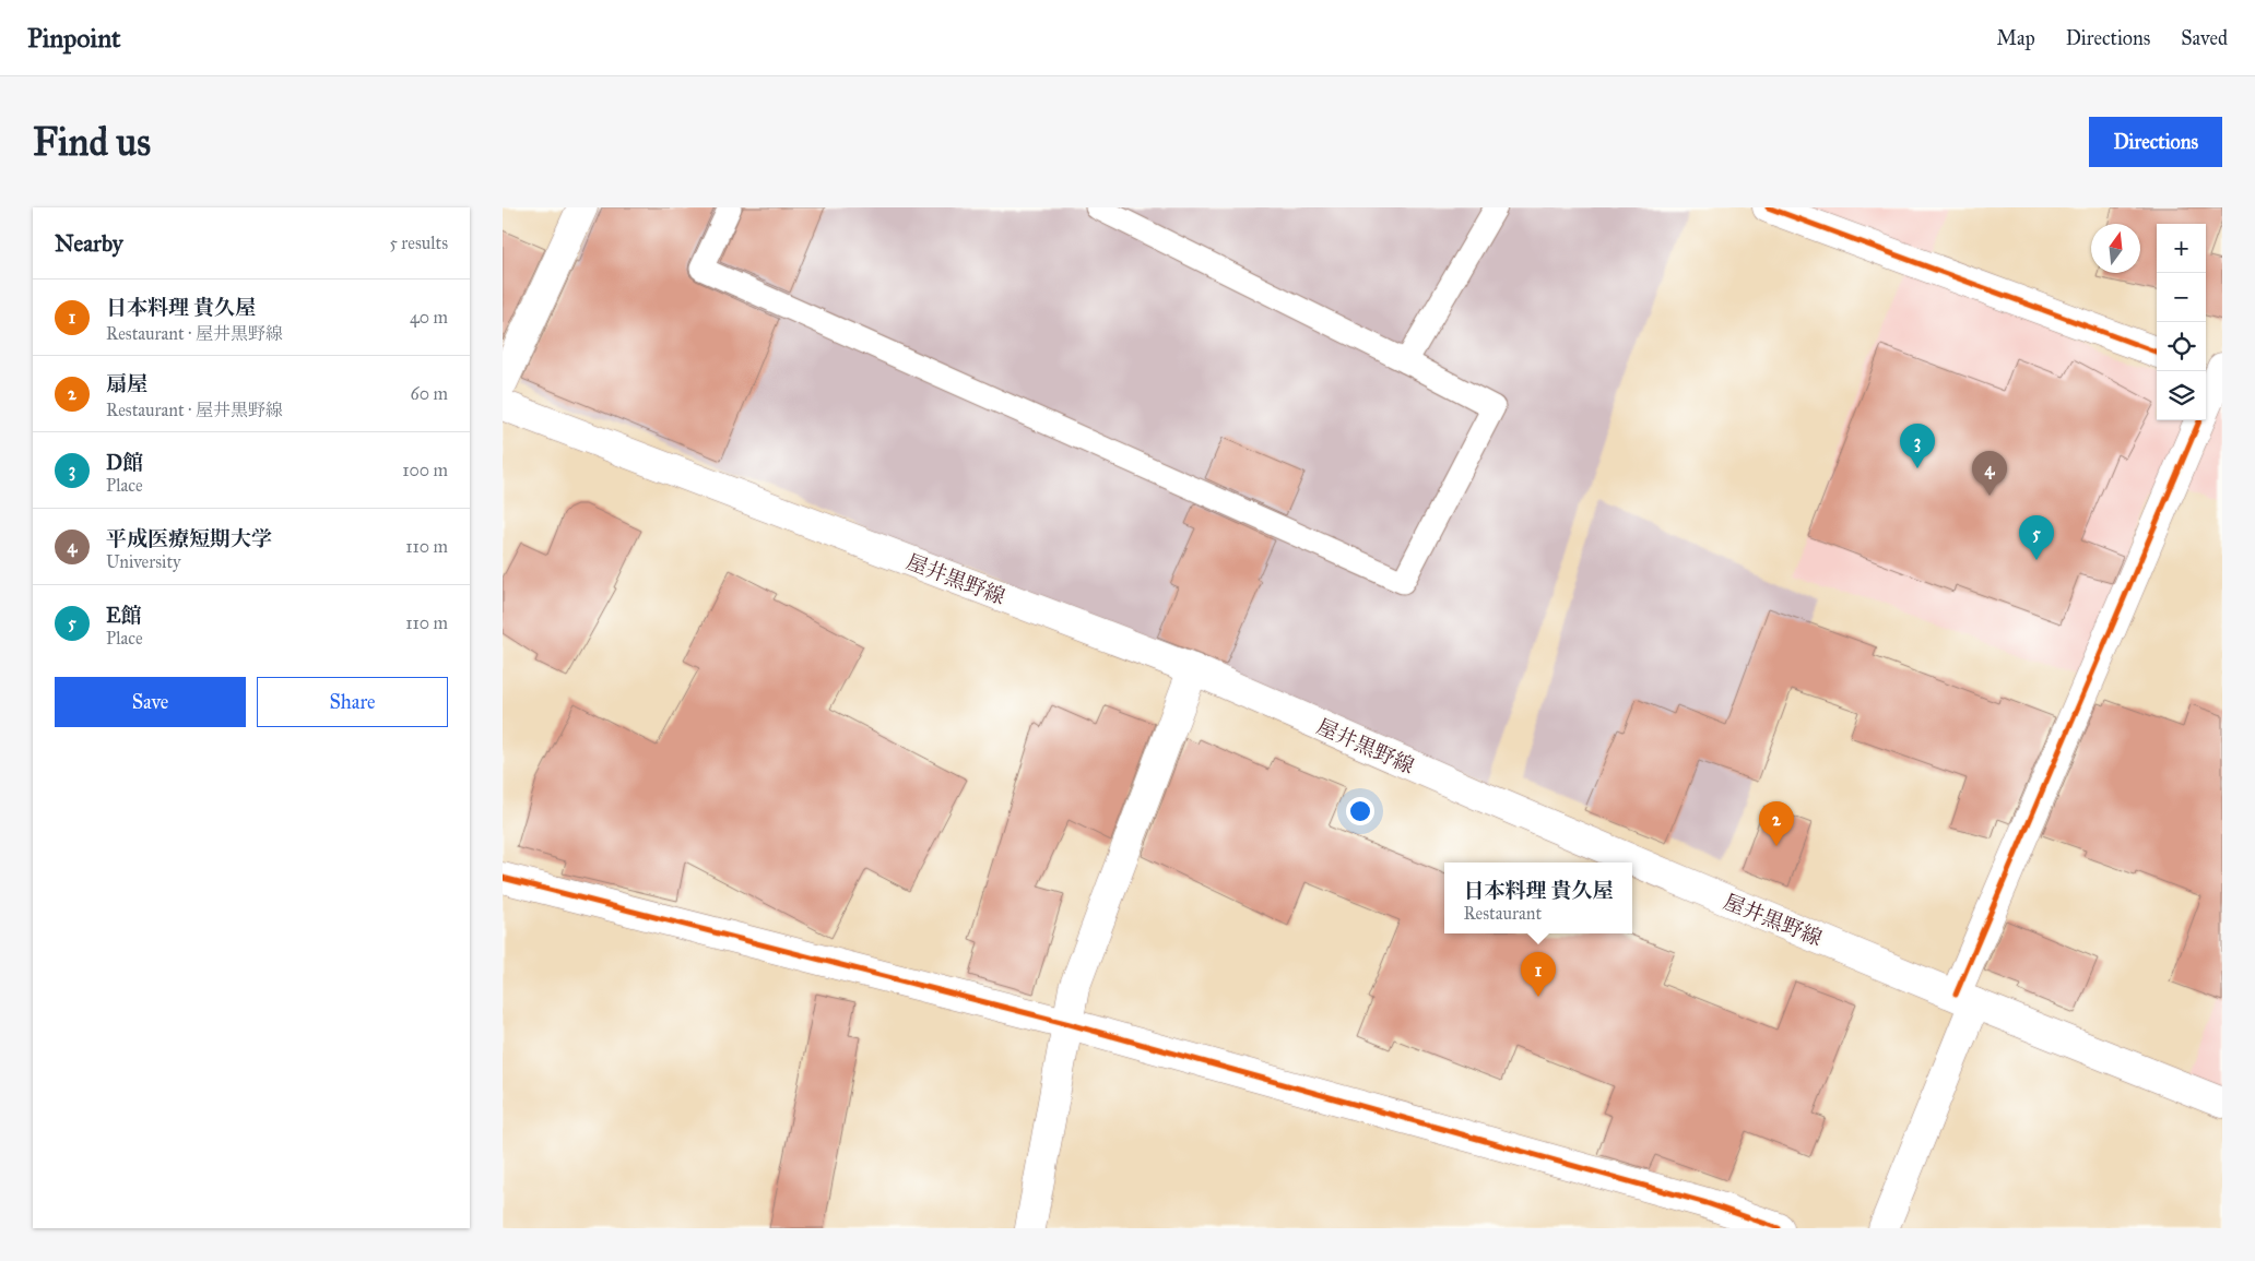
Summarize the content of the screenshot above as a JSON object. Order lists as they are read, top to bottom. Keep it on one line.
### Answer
{"streets":{"street":["屋井黒野線"]},"north":"top","page":{"header":"Pinpoint","nav":["Map","Directions","Saved"],"buttons":["Directions",["Save","Share"]],"title":"Find us","heading":["Nearby","5 results"],"map_buttons":["+","−"],"list":[{"mark":"1","name":"日本料理 貴久屋","note":"Restaurant · 屋井黒野線","value":"40 m"},{"mark":"2","name":"扇屋","note":"Restaurant · 屋井黒野線","value":"60 m"},{"mark":"3","name":"D館","note":"Place","value":"100 m"},{"mark":"4","name":"平成医療短期大学","note":"University","value":"110 m"},{"mark":"5","name":"E館","note":"Place","value":"110 m"}],"pins":["3","4","5","2","1"],"popup":["日本料理 貴久屋","Restaurant"]}}
